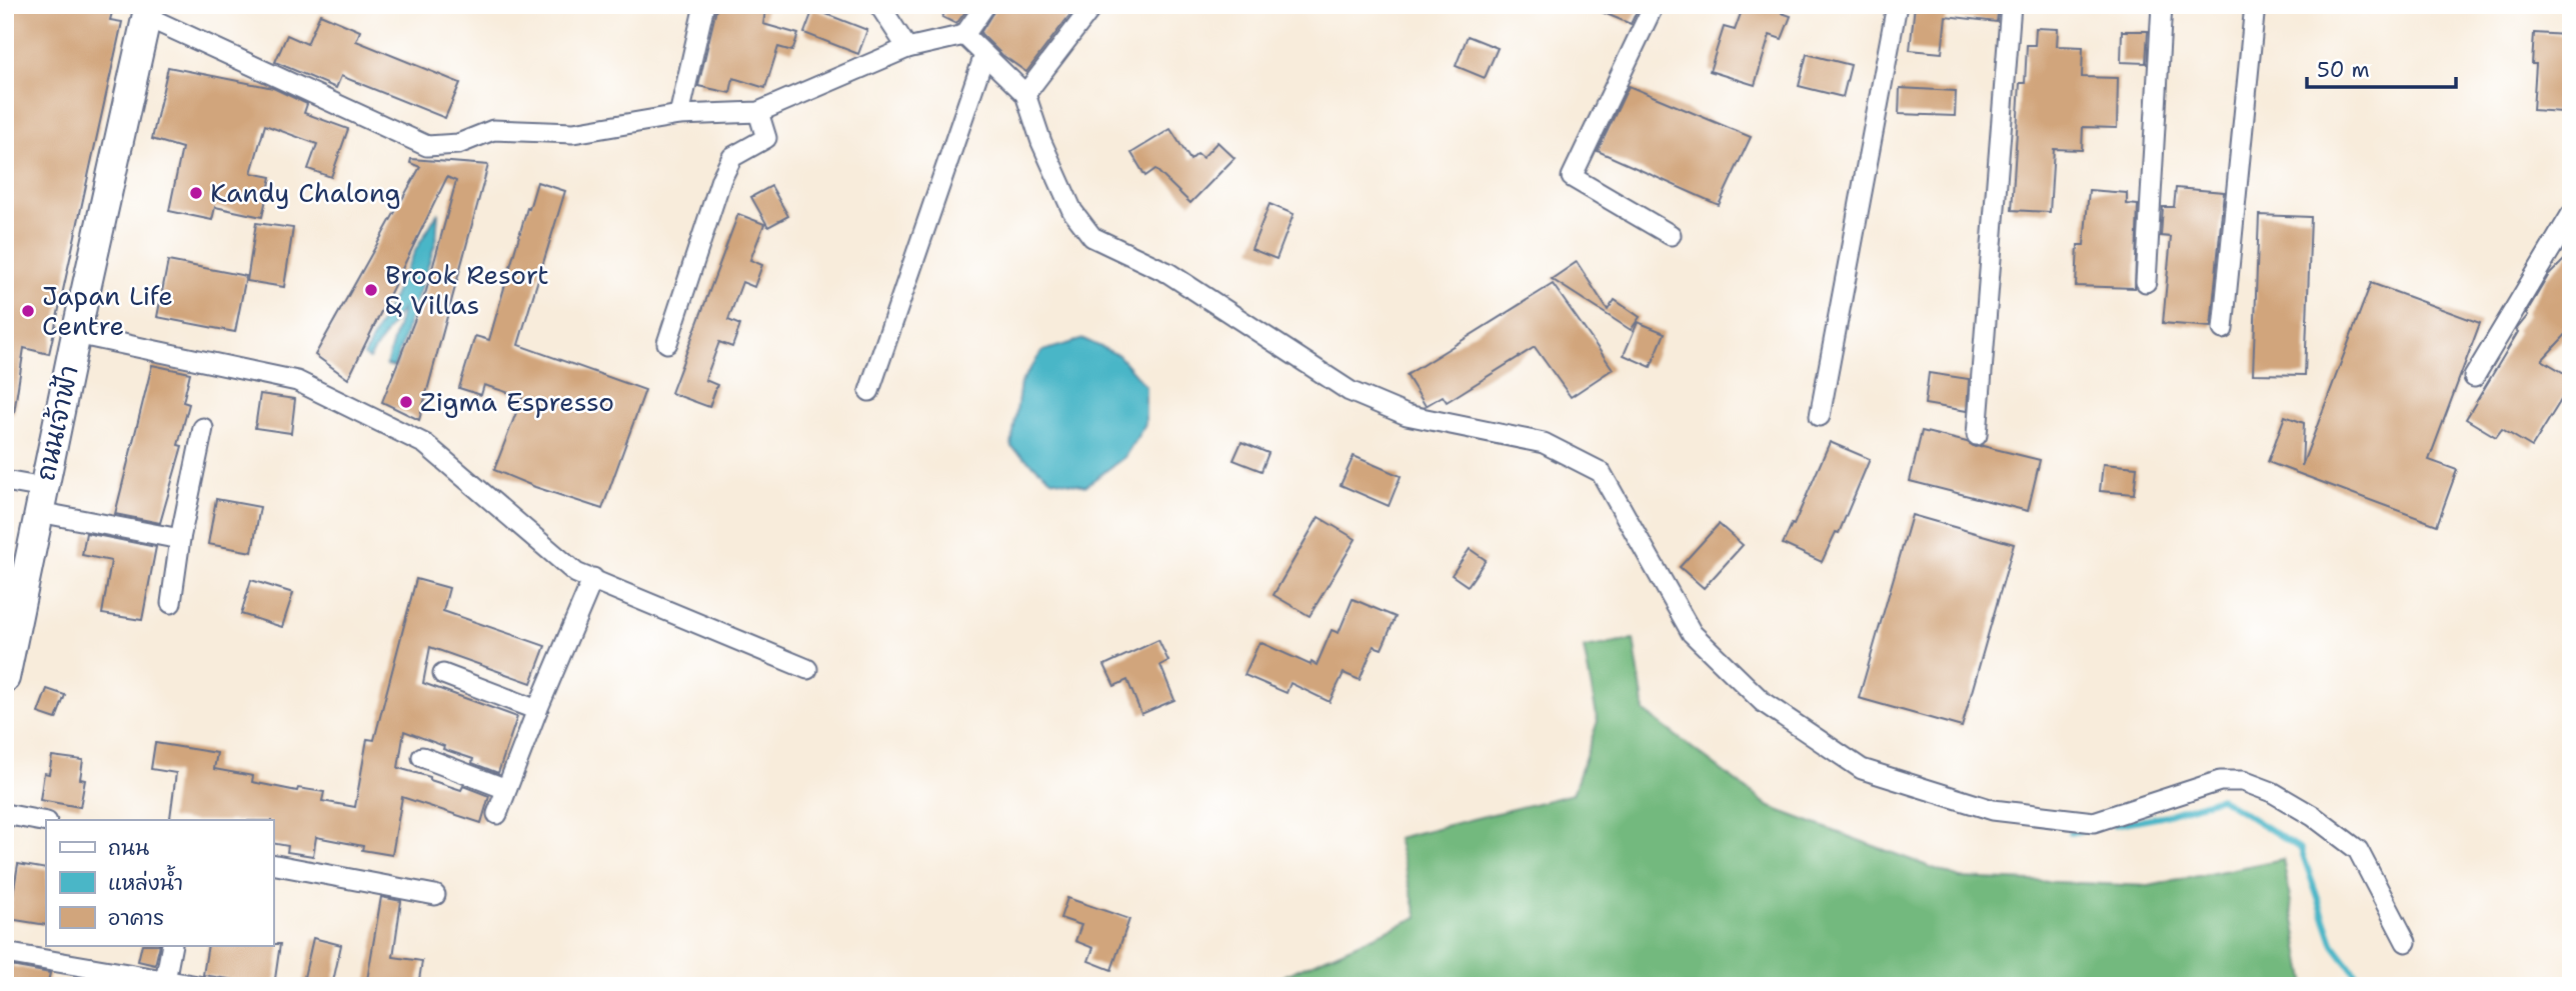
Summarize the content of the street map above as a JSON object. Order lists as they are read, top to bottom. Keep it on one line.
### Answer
{"streets":{"main road":["ถนนเจ้าฟ้า"]},"places":["Kandy Chalong","Brook Resort & Villas","Japan Life Centre","Zigma Espresso"],"legend":["ถนน","แหล่งน้ำ","อาคาร"],"scale_bar":"50 m"}
